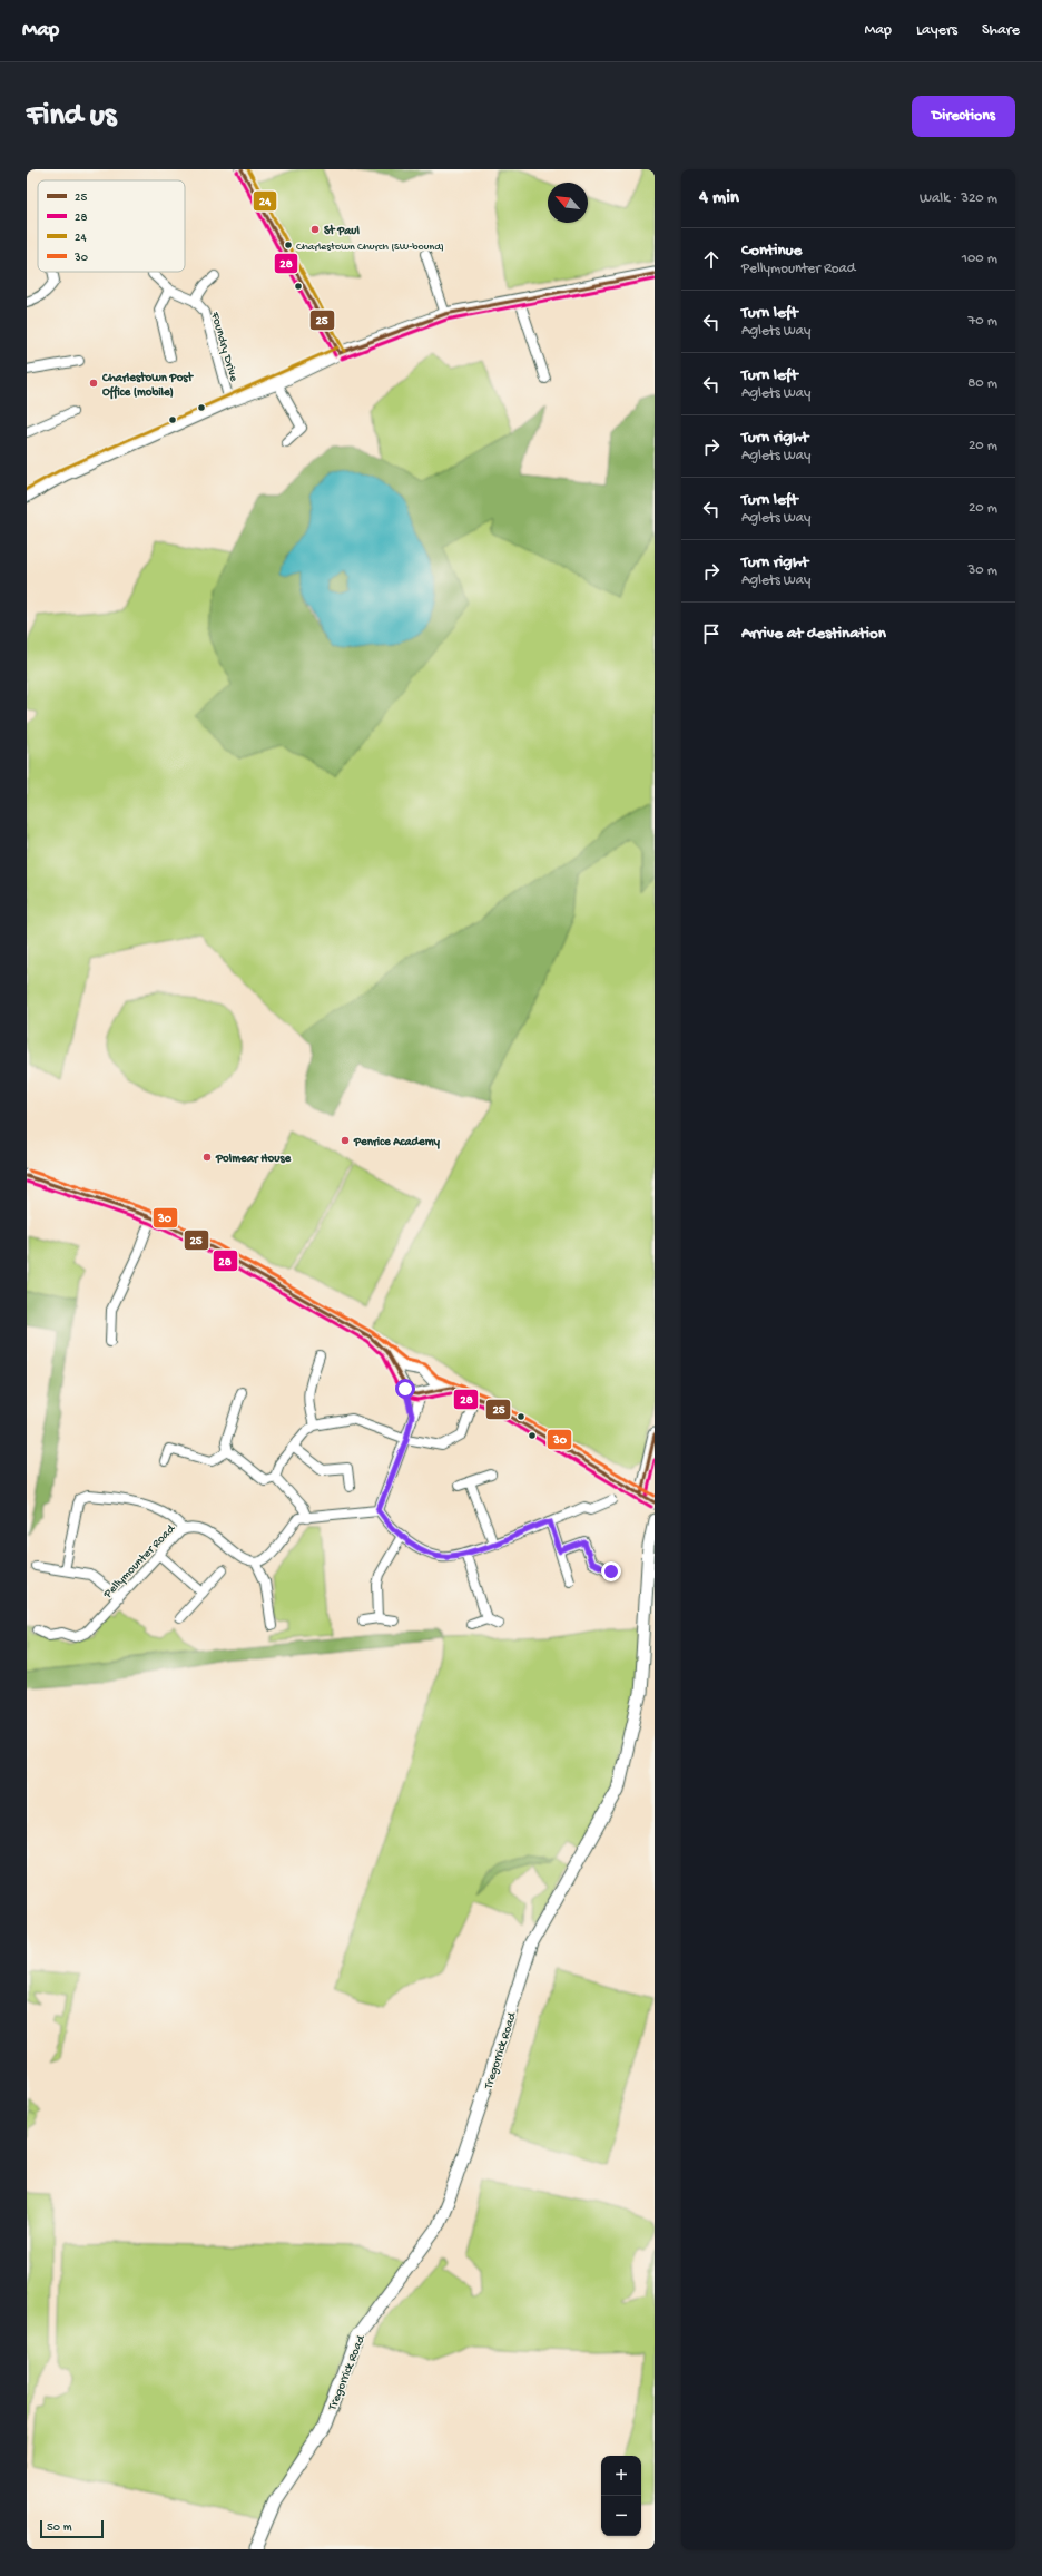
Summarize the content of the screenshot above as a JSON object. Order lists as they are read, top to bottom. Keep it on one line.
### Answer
{"streets":{"street":["Foundry Drive","Pellymounter Road","Tregorrick Road"]},"places":["St Paul","Charlestown Church (SW-bound)","Charlestown Post Office (mobile)","Penrice Academy","Polmear House"],"lines":["transit line 25","transit line 24","transit line 28","transit line 30"],"legend":["25","28","24","30"],"scale_bar":"50 m","north":"top left","page":{"header":"Map","nav":["Map","Layers","Share"],"buttons":"Directions","title":"Find us","heading":["4 min","Walk · 320 m"],"list":[["Continue","Pellymounter Road","100 m"],["Turn left","Aglets Way","70 m"],["Turn left","Aglets Way","80 m"],["Turn right","Aglets Way","20 m"],["Turn left","Aglets Way","20 m"],["Turn right","Aglets Way","30 m"],"Arrive at destination"],"map_buttons":["+","−"],"scale":"50 m"}}
